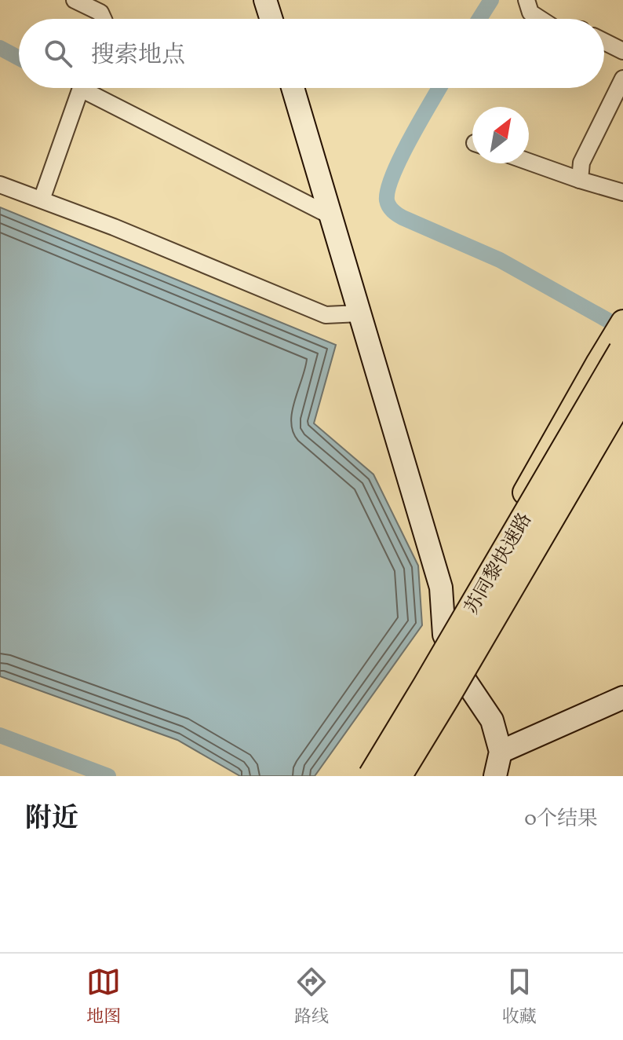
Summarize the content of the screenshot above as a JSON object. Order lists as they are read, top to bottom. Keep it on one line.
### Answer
{"streets":{"highway":["苏同黎快速路"]},"north":"top right","page":{"search":"搜索地点","heading":["附近","0个结果"],"nav":["地图","路线","收藏"]}}
